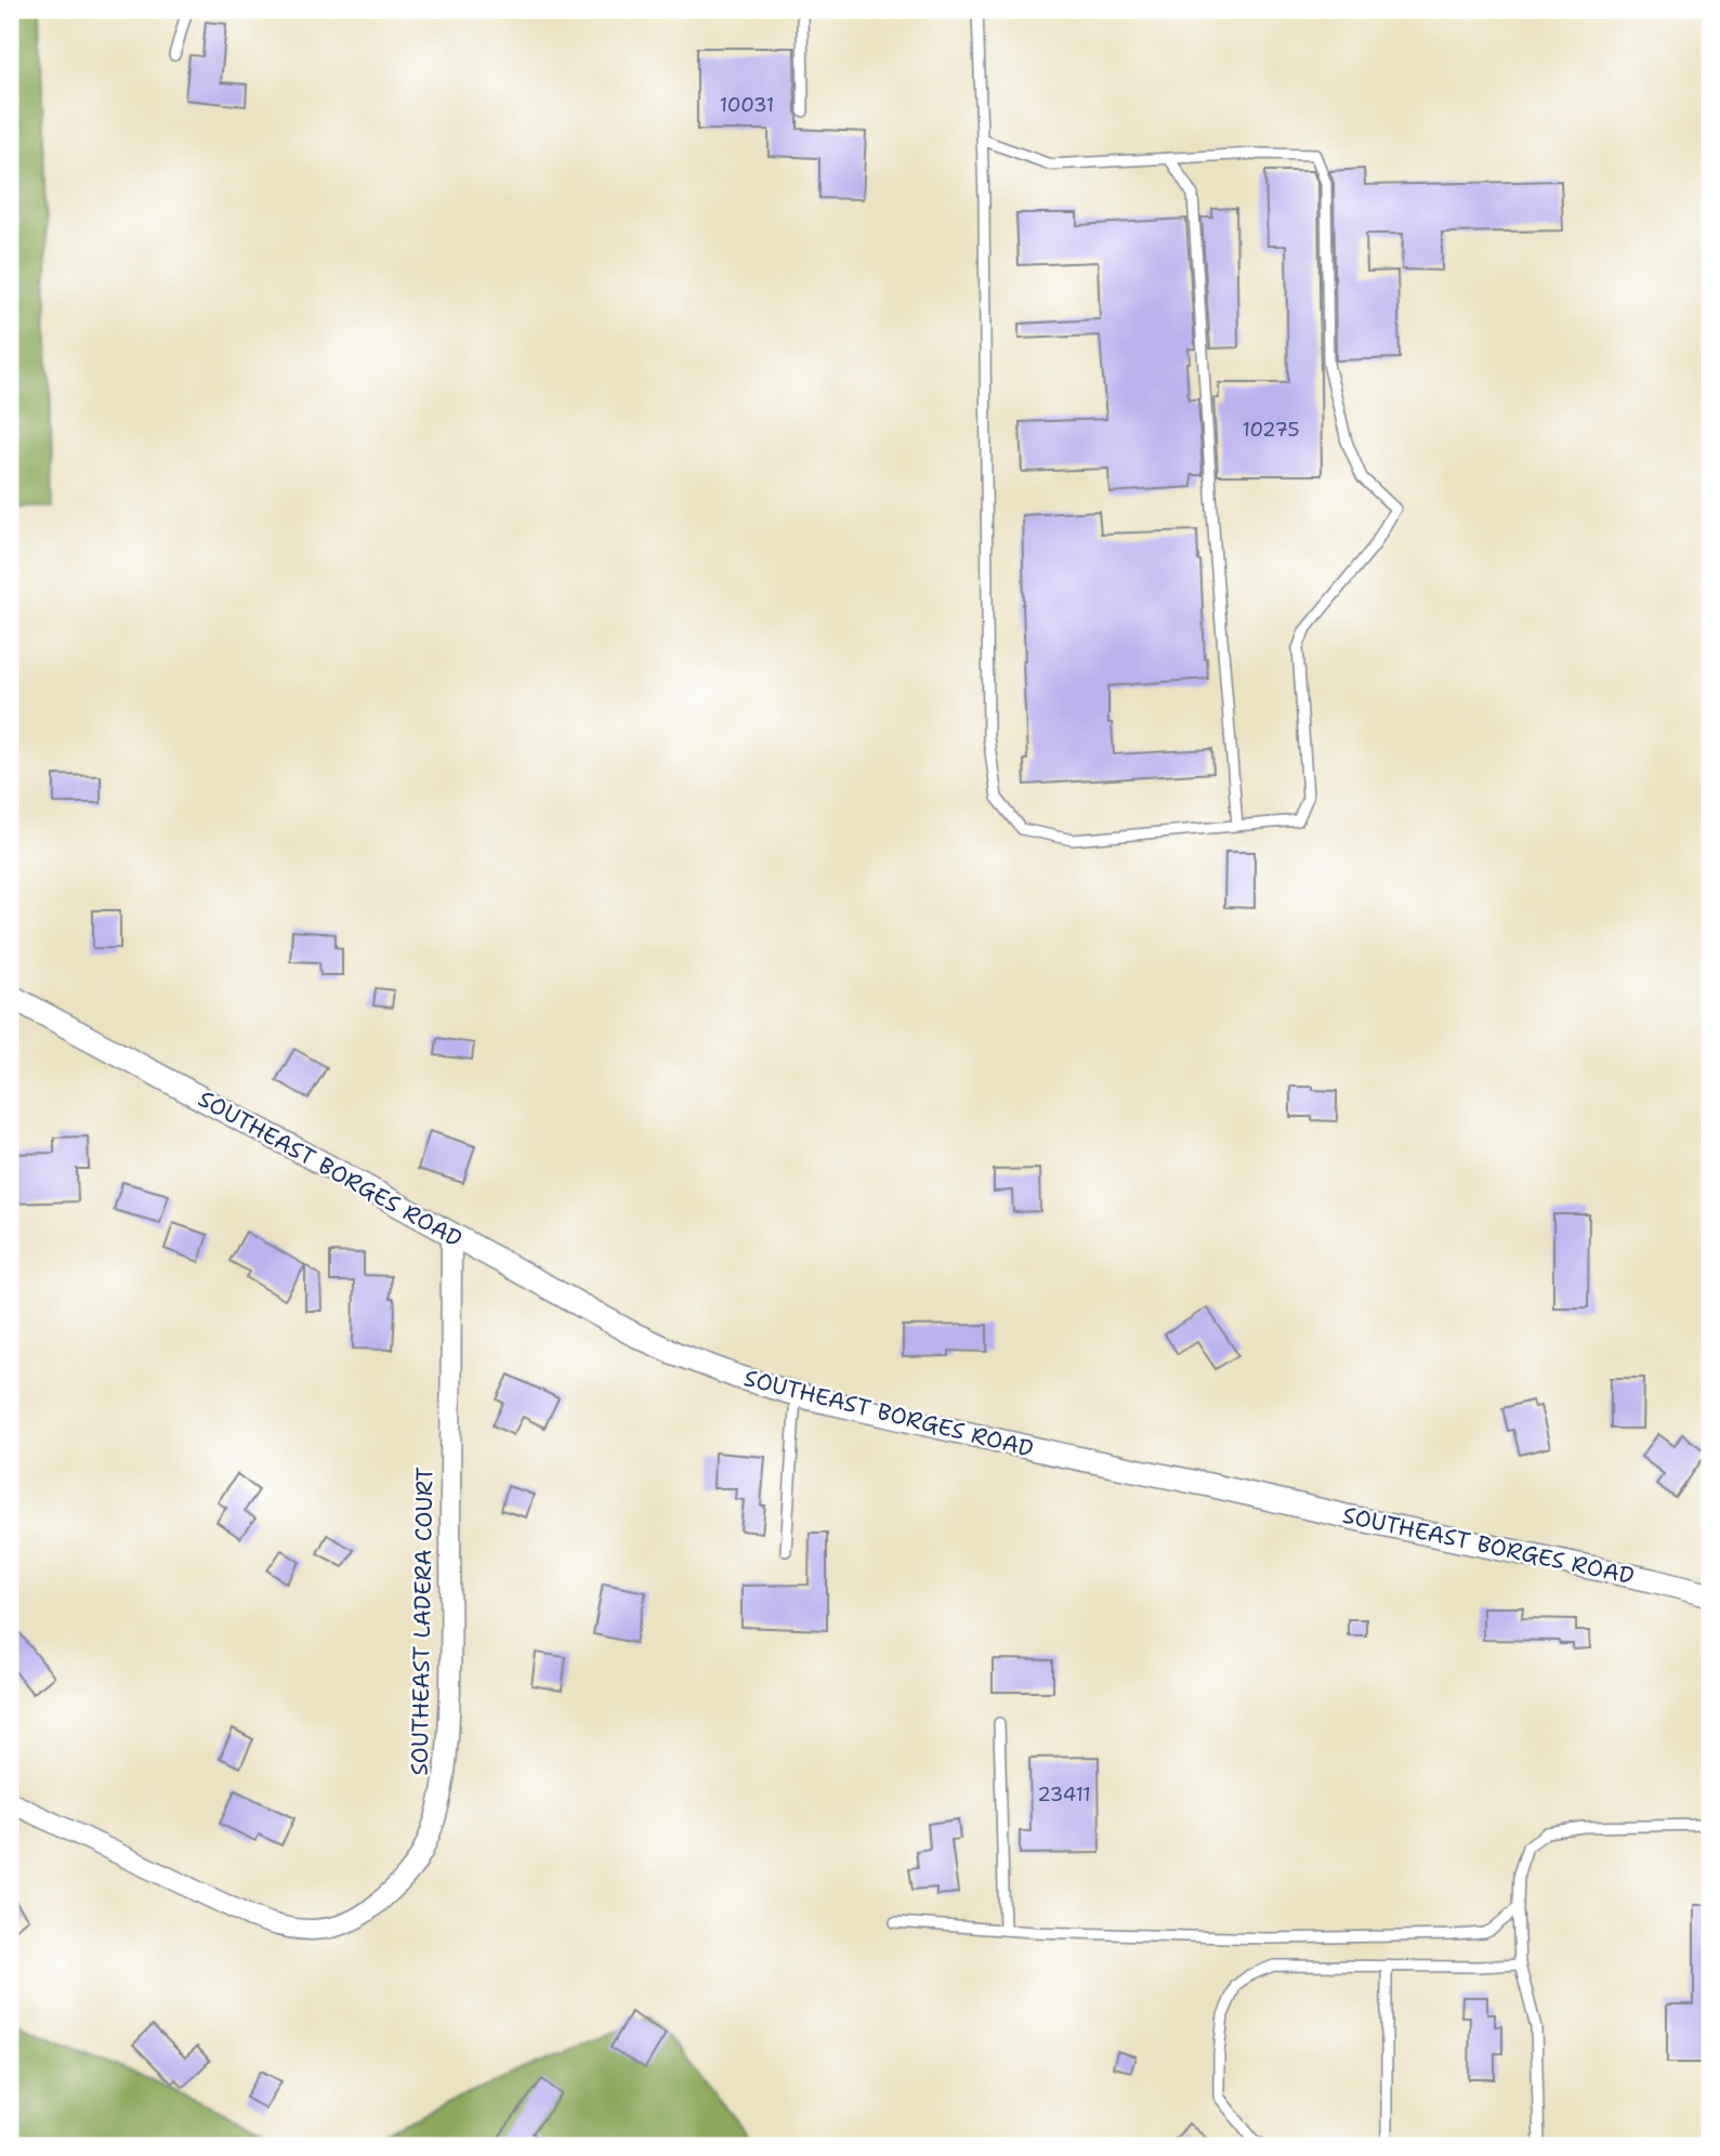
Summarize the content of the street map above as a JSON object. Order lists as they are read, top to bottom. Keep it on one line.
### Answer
{"streets":{"street":["SOUTHEAST BORGES ROAD","SOUTHEAST LADERA COURT"]},"crossings":[["SOUTHEAST BORGES ROAD","SOUTHEAST LADERA COURT"]],"house_numbers":["10031","10275","23411"]}
